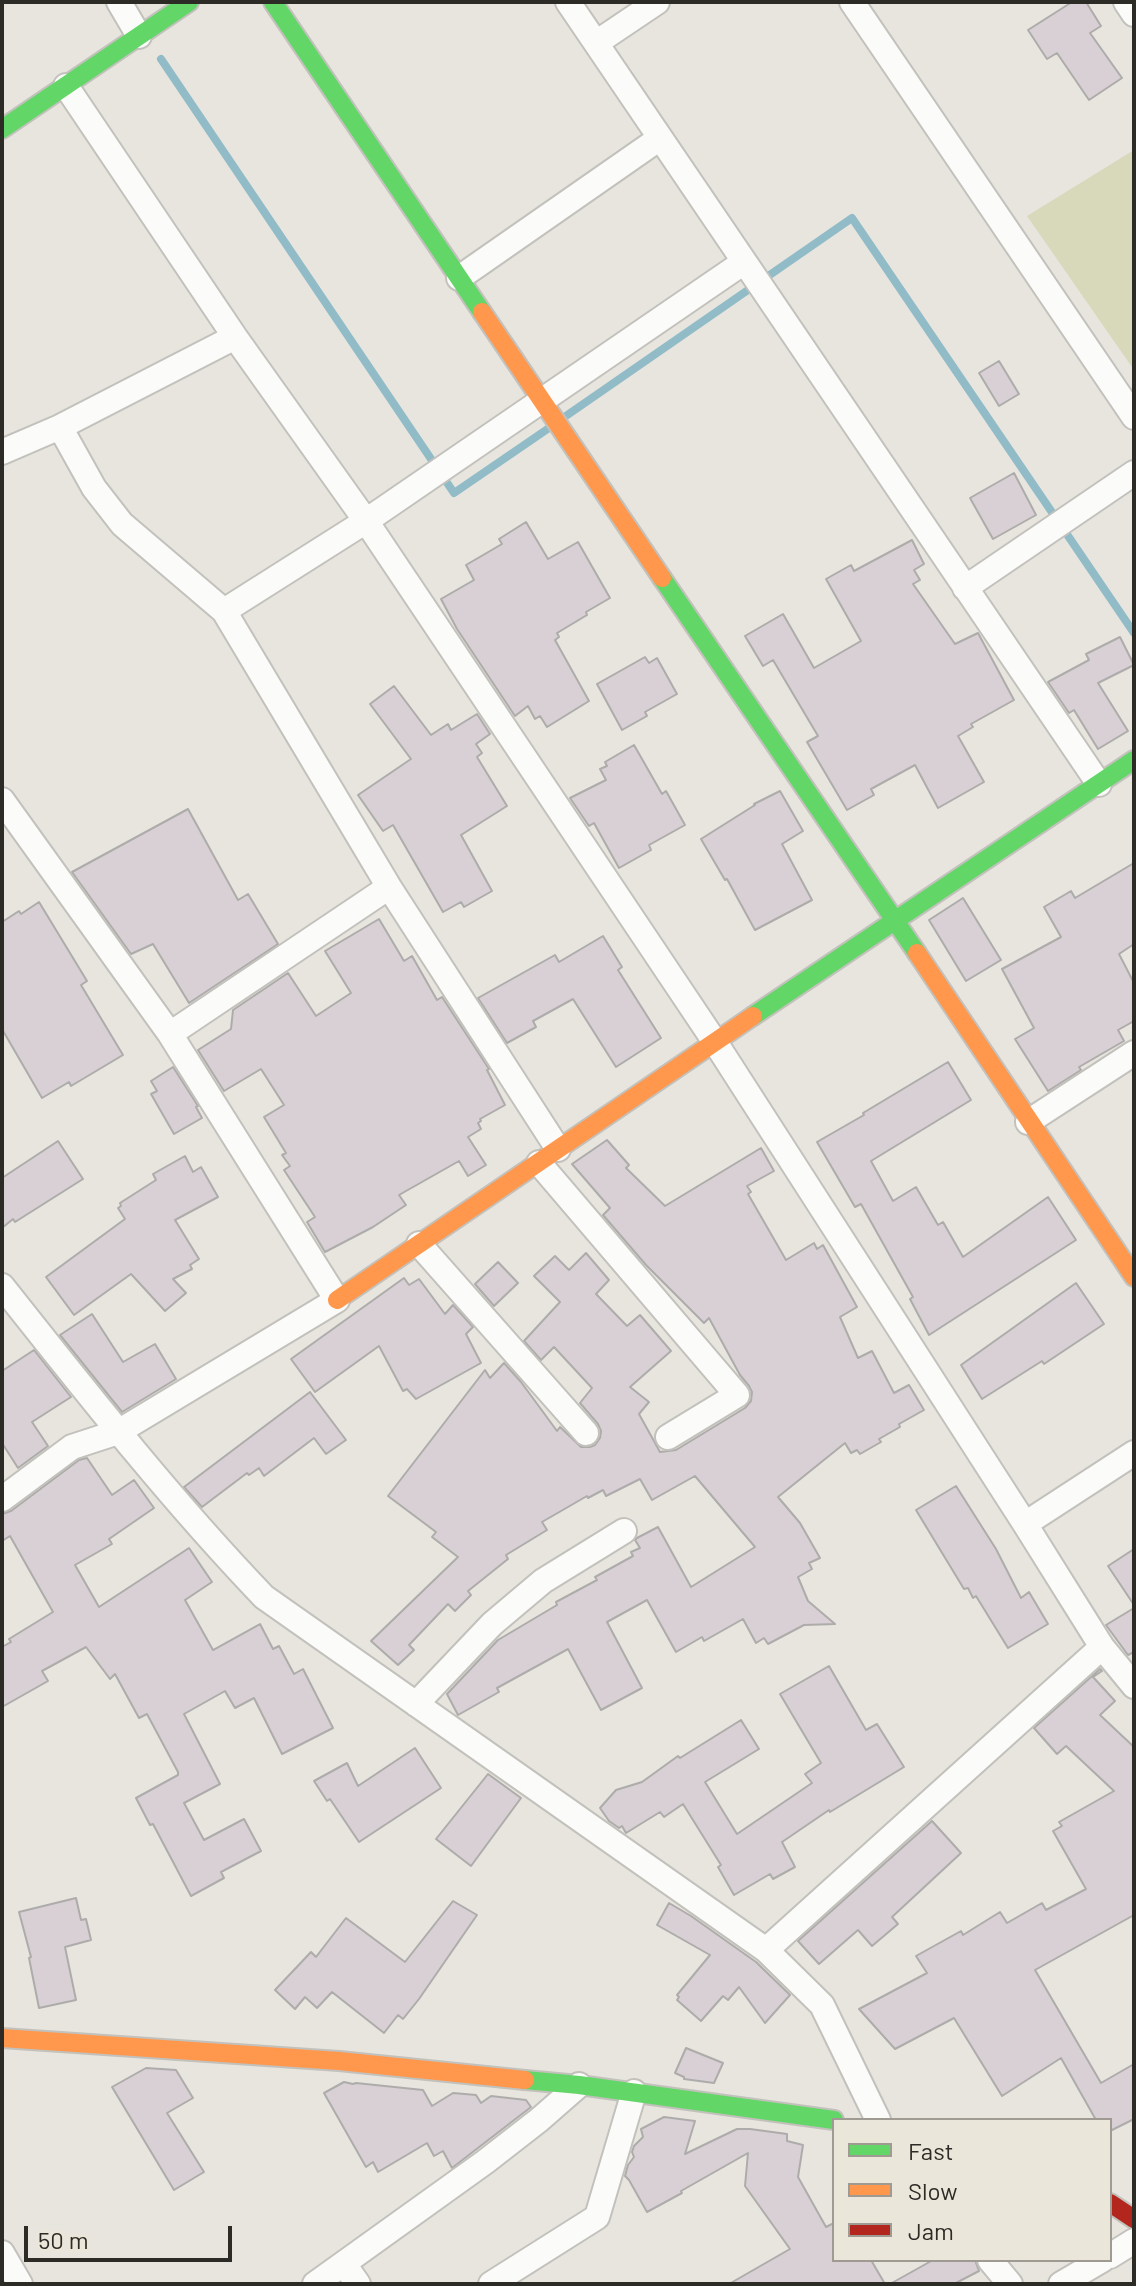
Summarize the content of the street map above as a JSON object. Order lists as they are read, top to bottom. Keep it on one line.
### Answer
{"legend":["Fast","Slow","Jam"],"scale_bar":"50 m"}
